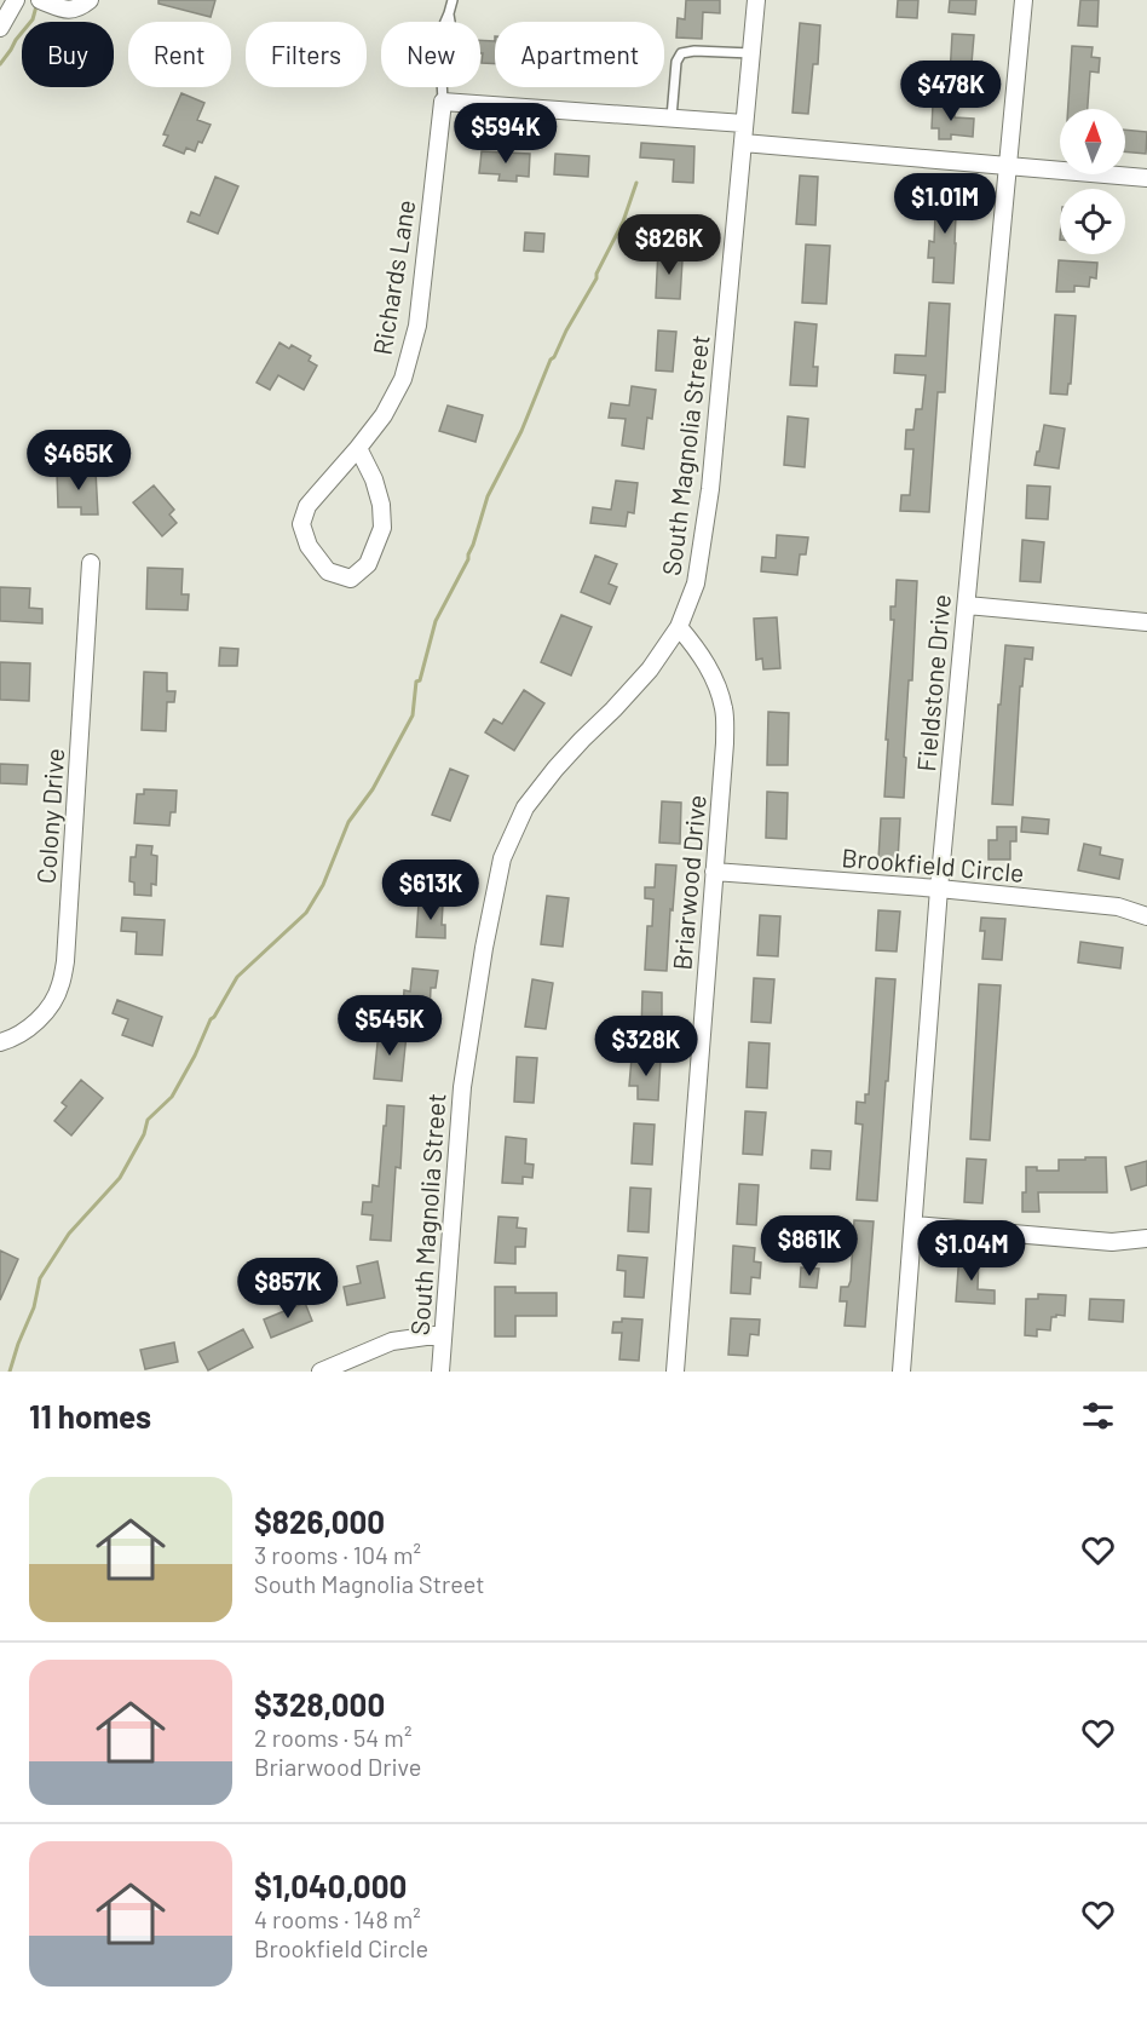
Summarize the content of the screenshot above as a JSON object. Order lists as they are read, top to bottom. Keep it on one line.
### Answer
{"streets":{"street":["Richards Lane","South Magnolia Street","Fieldstone Drive","Colony Drive","Brookfield Circle","Briarwood Drive"]},"crossings":[["South Magnolia Street","Briarwood Drive"],["Fieldstone Drive","Brookfield Circle"],["Brookfield Circle","Briarwood Drive"]],"north":"top","page":{"chip":["Buy","Rent","Filters","New","Apartment"],"price":["$478K","$594K","$1.01M","$826K","$465K","$613K","$545K","$328K","$861K","$1.04M","$857K"],"heading":"11 homes","list":[{"name":"$826,000","note":"3 rooms · 104 m² · South Magnolia Street"},{"name":"$328,000","note":"2 rooms · 54 m² · Briarwood Drive"},{"name":"$1,040,000","note":"4 rooms · 148 m² · Brookfield Circle"}]}}
